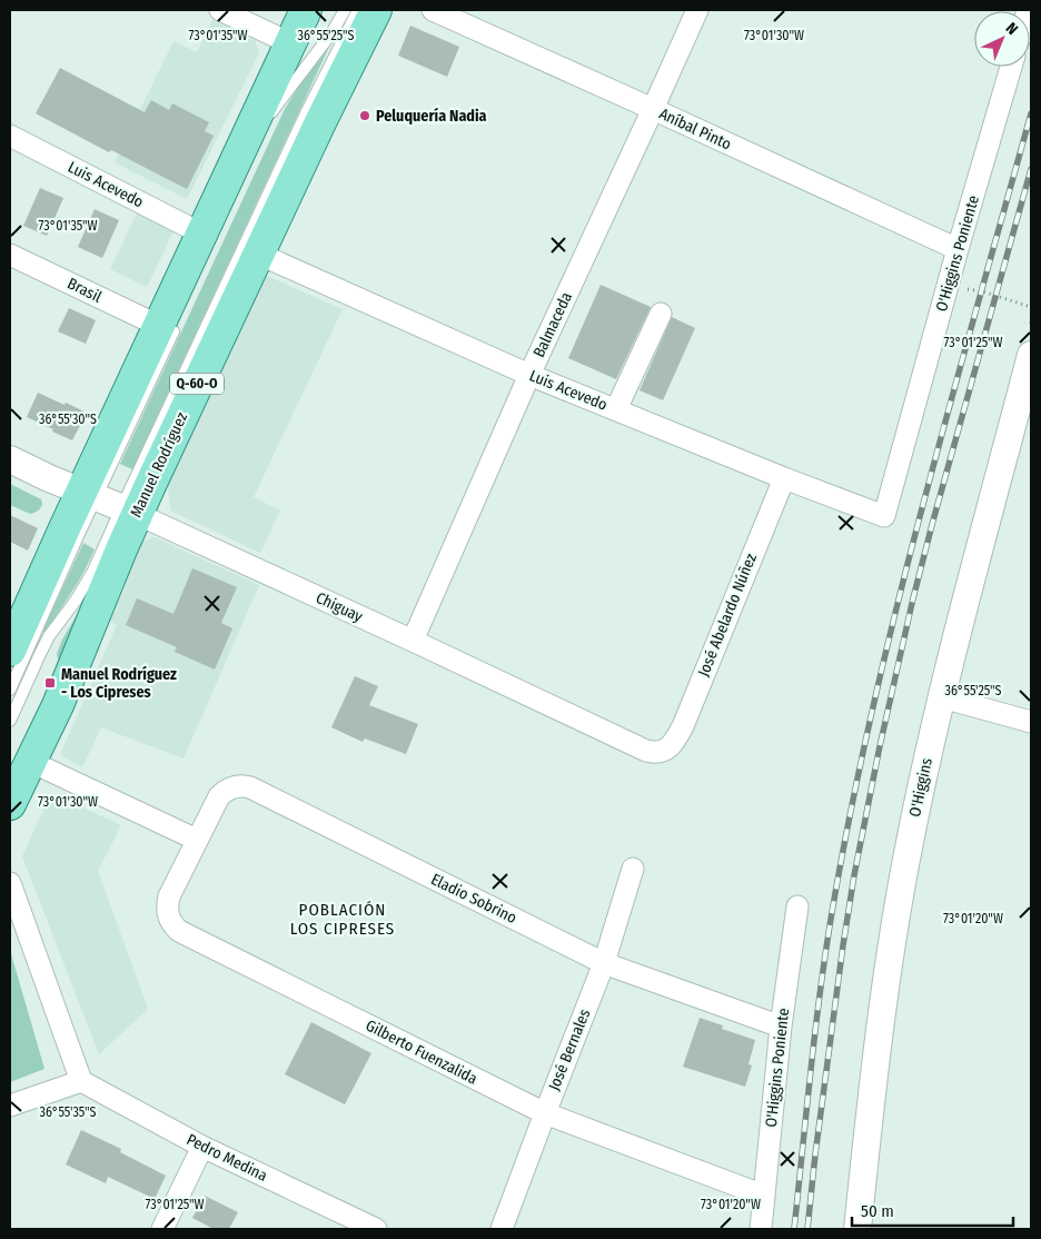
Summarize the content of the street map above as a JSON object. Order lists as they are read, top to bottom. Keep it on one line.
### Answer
{"streets":{"main road":["Q-60-O","Manuel Rodríguez"],"street":["Aníbal Pinto","Luis Acevedo","O'Higgins Poniente","Brasil","Balmaceda","Chiguay","José Abelardo Núñez","O'Higgins","Eladio Sobrino","José Bernales","Gilberto Fuenzalida","Pedro Medina"]},"crossings":[["Aníbal Pinto","O'Higgins Poniente"],["Aníbal Pinto","Balmaceda"],["Luis Acevedo","O'Higgins Poniente"],["Luis Acevedo","Balmaceda"],["Luis Acevedo","Manuel Rodríguez"],["Luis Acevedo","José Abelardo Núñez"],["O'Higgins Poniente","Eladio Sobrino"],["O'Higgins Poniente","Gilberto Fuenzalida"],["Balmaceda","Chiguay"],["Manuel Rodríguez","Chiguay"],["Chiguay","José Abelardo Núñez"],["Eladio Sobrino","José Bernales"],["Eladio Sobrino","Gilberto Fuenzalida"],["José Bernales","Gilberto Fuenzalida"]],"districts":["POBLACIÓN LOS CIPRESES"],"places":{"other":["Peluquería Nadia"],"transit":["Manuel Rodríguez - Los Cipreses"]},"scale_bar":"50 m","north":"top right","coordinates":["36°55'25\"S","73°01'35\"W","73°01'30\"W","73°01'25\"W","36°55'30\"S","73°01'20\"W","36°55'35\"S"]}
